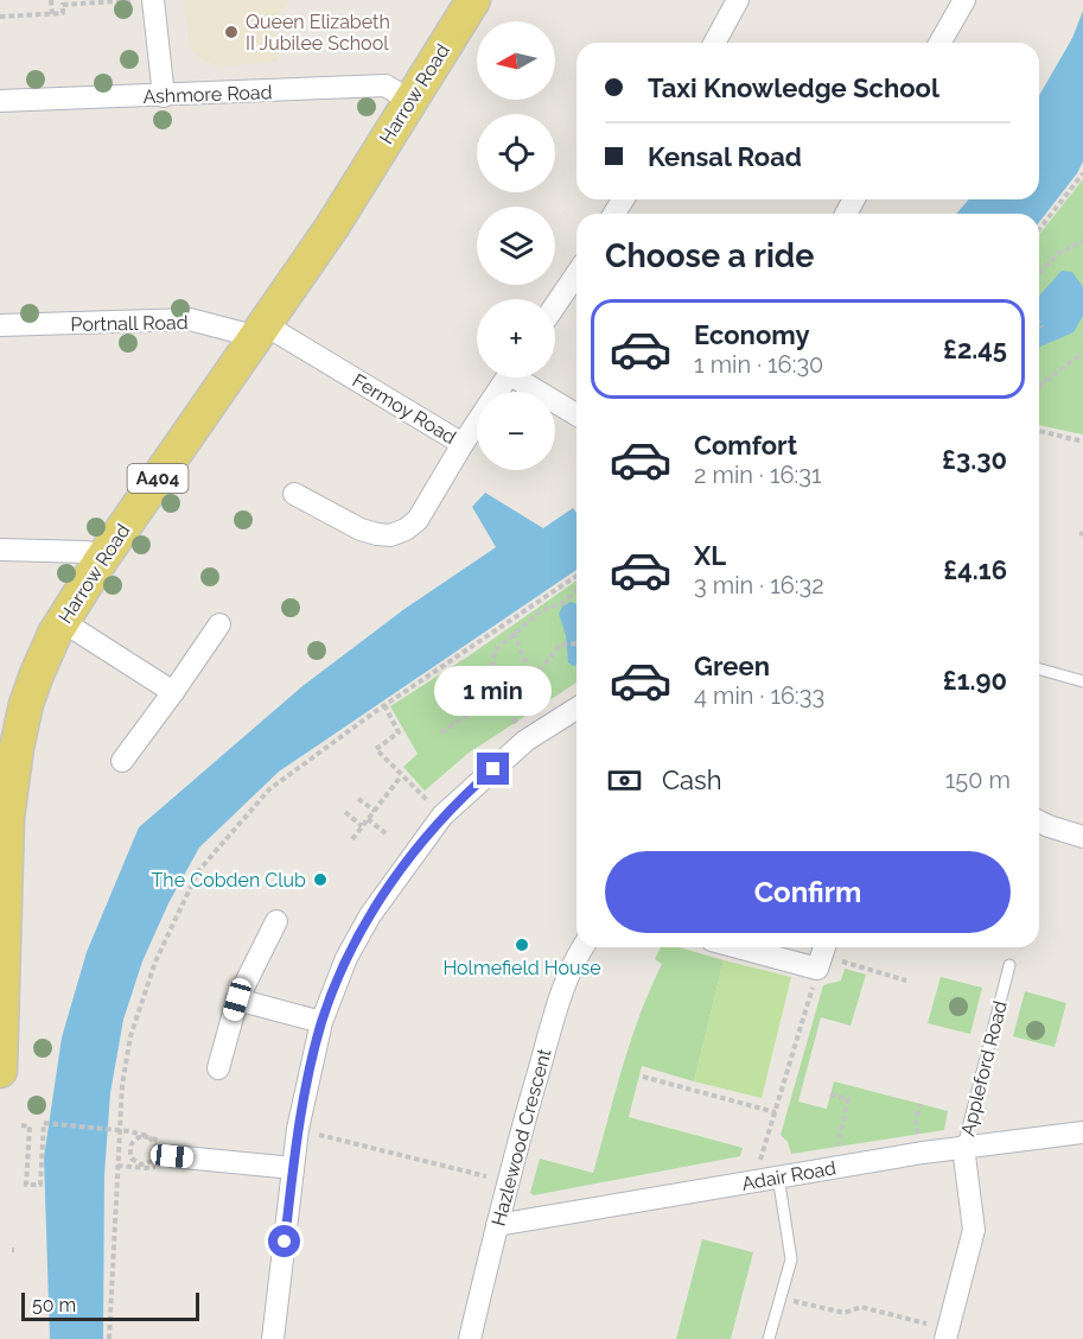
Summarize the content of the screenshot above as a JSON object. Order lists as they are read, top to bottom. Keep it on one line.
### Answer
{"streets":{"main road":["Harrow Road","A404"],"street":["Ashmore Road","Portnall Road","Fermoy Road","Appleford Road","Hazlewood Crescent","Adair Road"]},"crossings":[["Ashmore Road","Harrow Road"],["Harrow Road","Portnall Road"],["Harrow Road","Fermoy Road"],["Portnall Road","Fermoy Road"],["Appleford Road","Adair Road"],["Hazlewood Crescent","Adair Road"]],"places":["Queen Elizabeth II Jubilee School","The Cobden Club","Holmefield House"],"scale_bar":"50 m","north":"left","page":{"map_buttons":["+","−"],"banner":["Taxi Knowledge School","Kensal Road"],"heading":"Choose a ride","list":[{"name":"Economy","note":"1 min · 16:30","value":"£2.45"},{"name":"Comfort","note":"2 min · 16:31","value":"£3.30"},{"name":"XL","note":"3 min · 16:32","value":"£4.16"},{"name":"Green","note":"4 min · 16:33","value":"£1.90"}],"bubble":"1 min","pay":["Cash","150 m"],"buttons":"Confirm","scale":"50 m"}}
